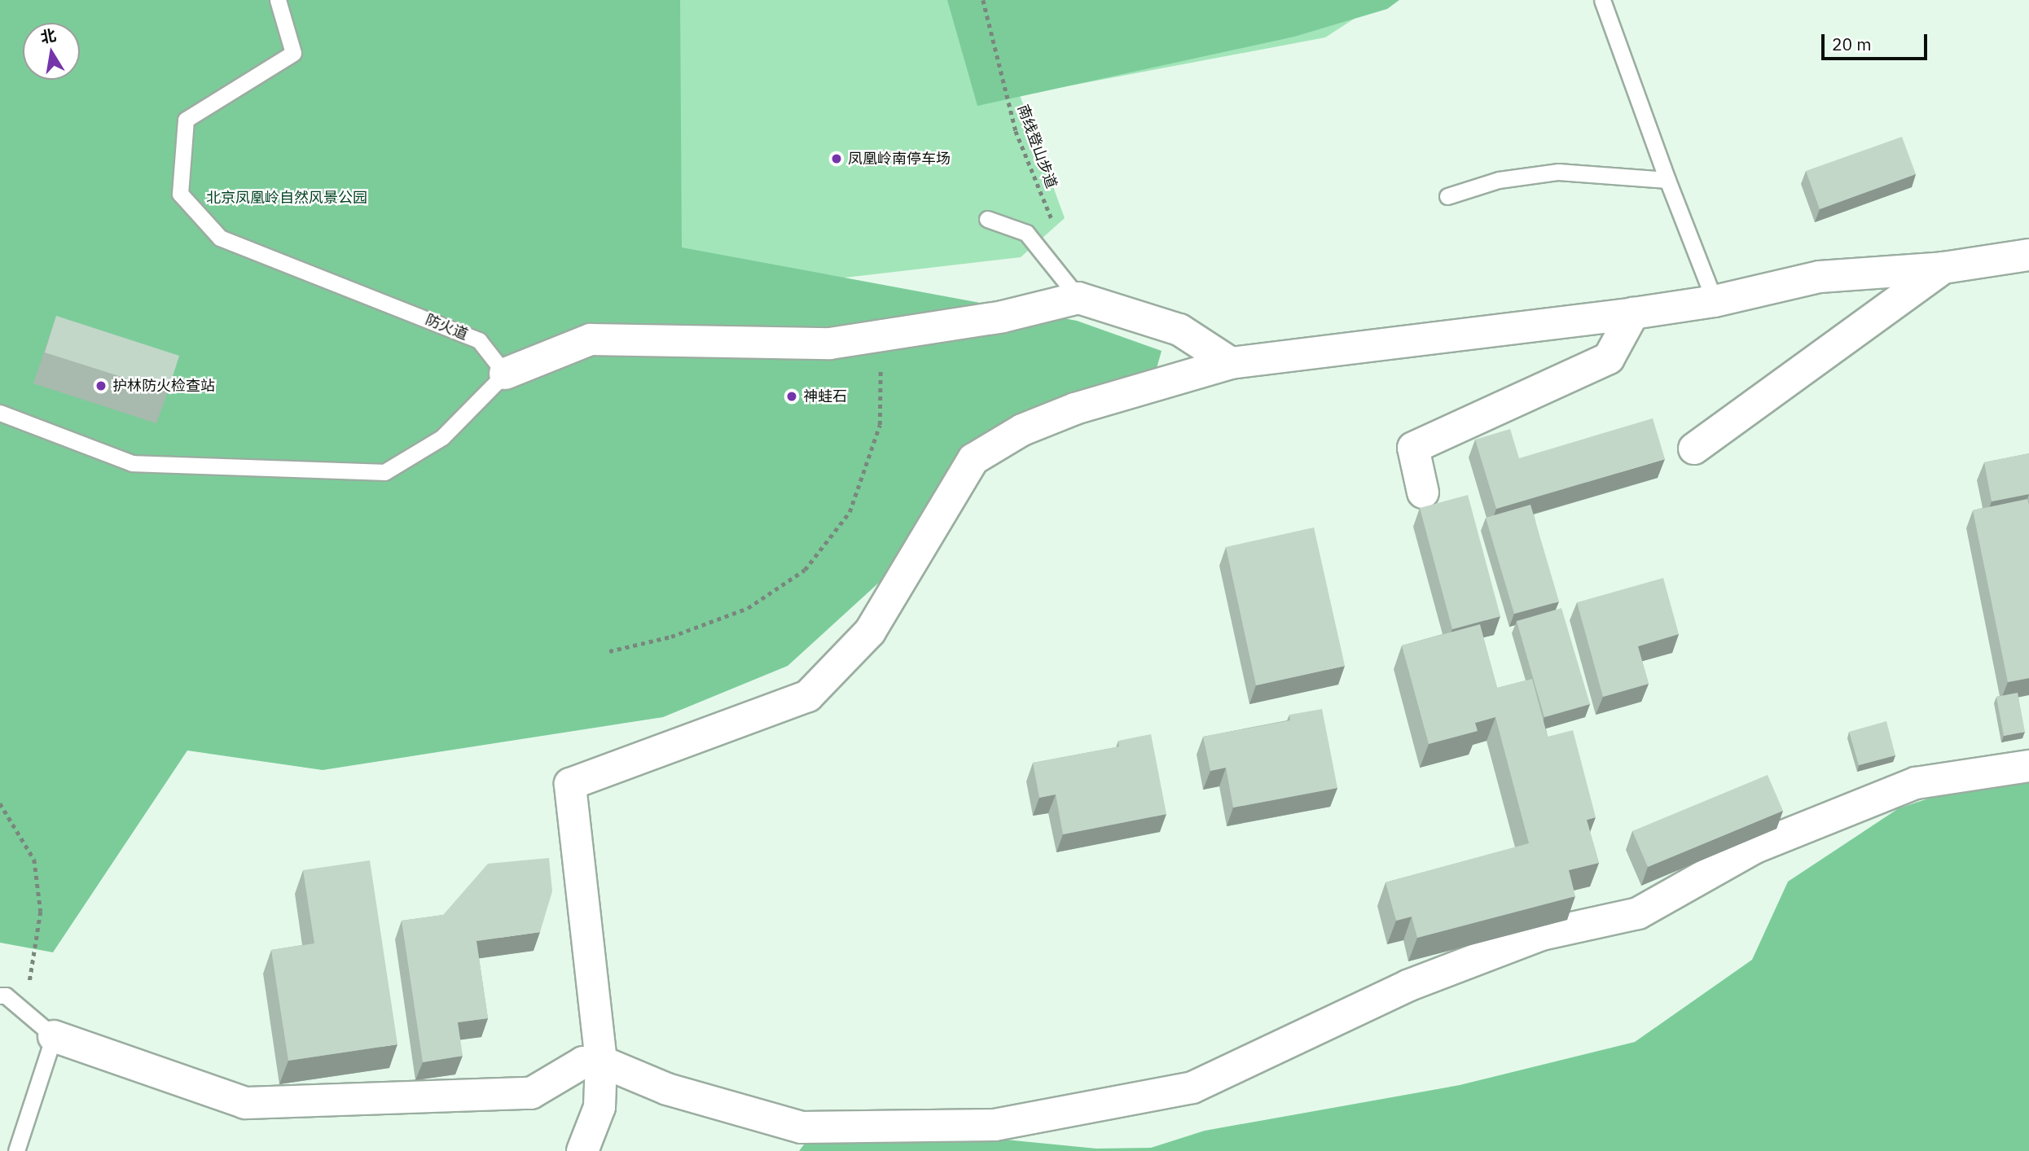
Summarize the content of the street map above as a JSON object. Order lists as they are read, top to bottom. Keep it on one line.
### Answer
{"streets":{"lane":["防火道"],"path":["南线登山步道"]},"parks":["北京凤凰岭自然风景公园"],"places":["凤凰岭南停车场","护林防火检查站","神蛙石"],"scale_bar":"20 m","north":"top"}
